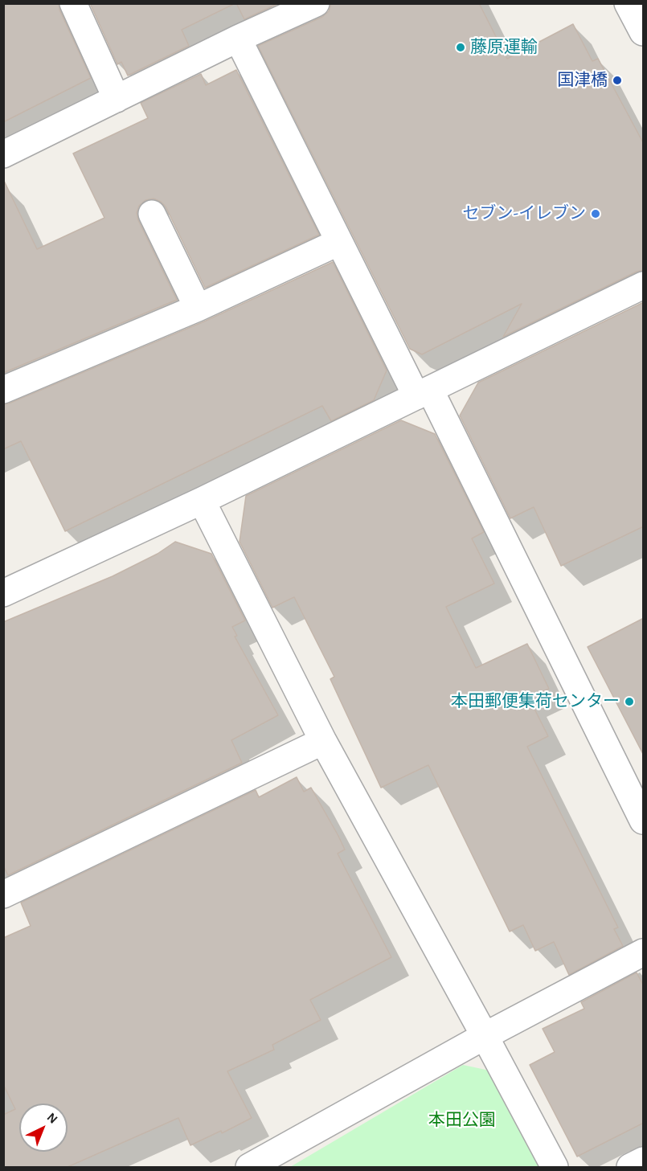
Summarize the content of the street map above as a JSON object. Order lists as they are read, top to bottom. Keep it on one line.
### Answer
{"parks":["本田公園"],"places":["藤原運輸","国津橋","セブン-イレブン","本田郵便集荷センター"],"north":"top right"}
